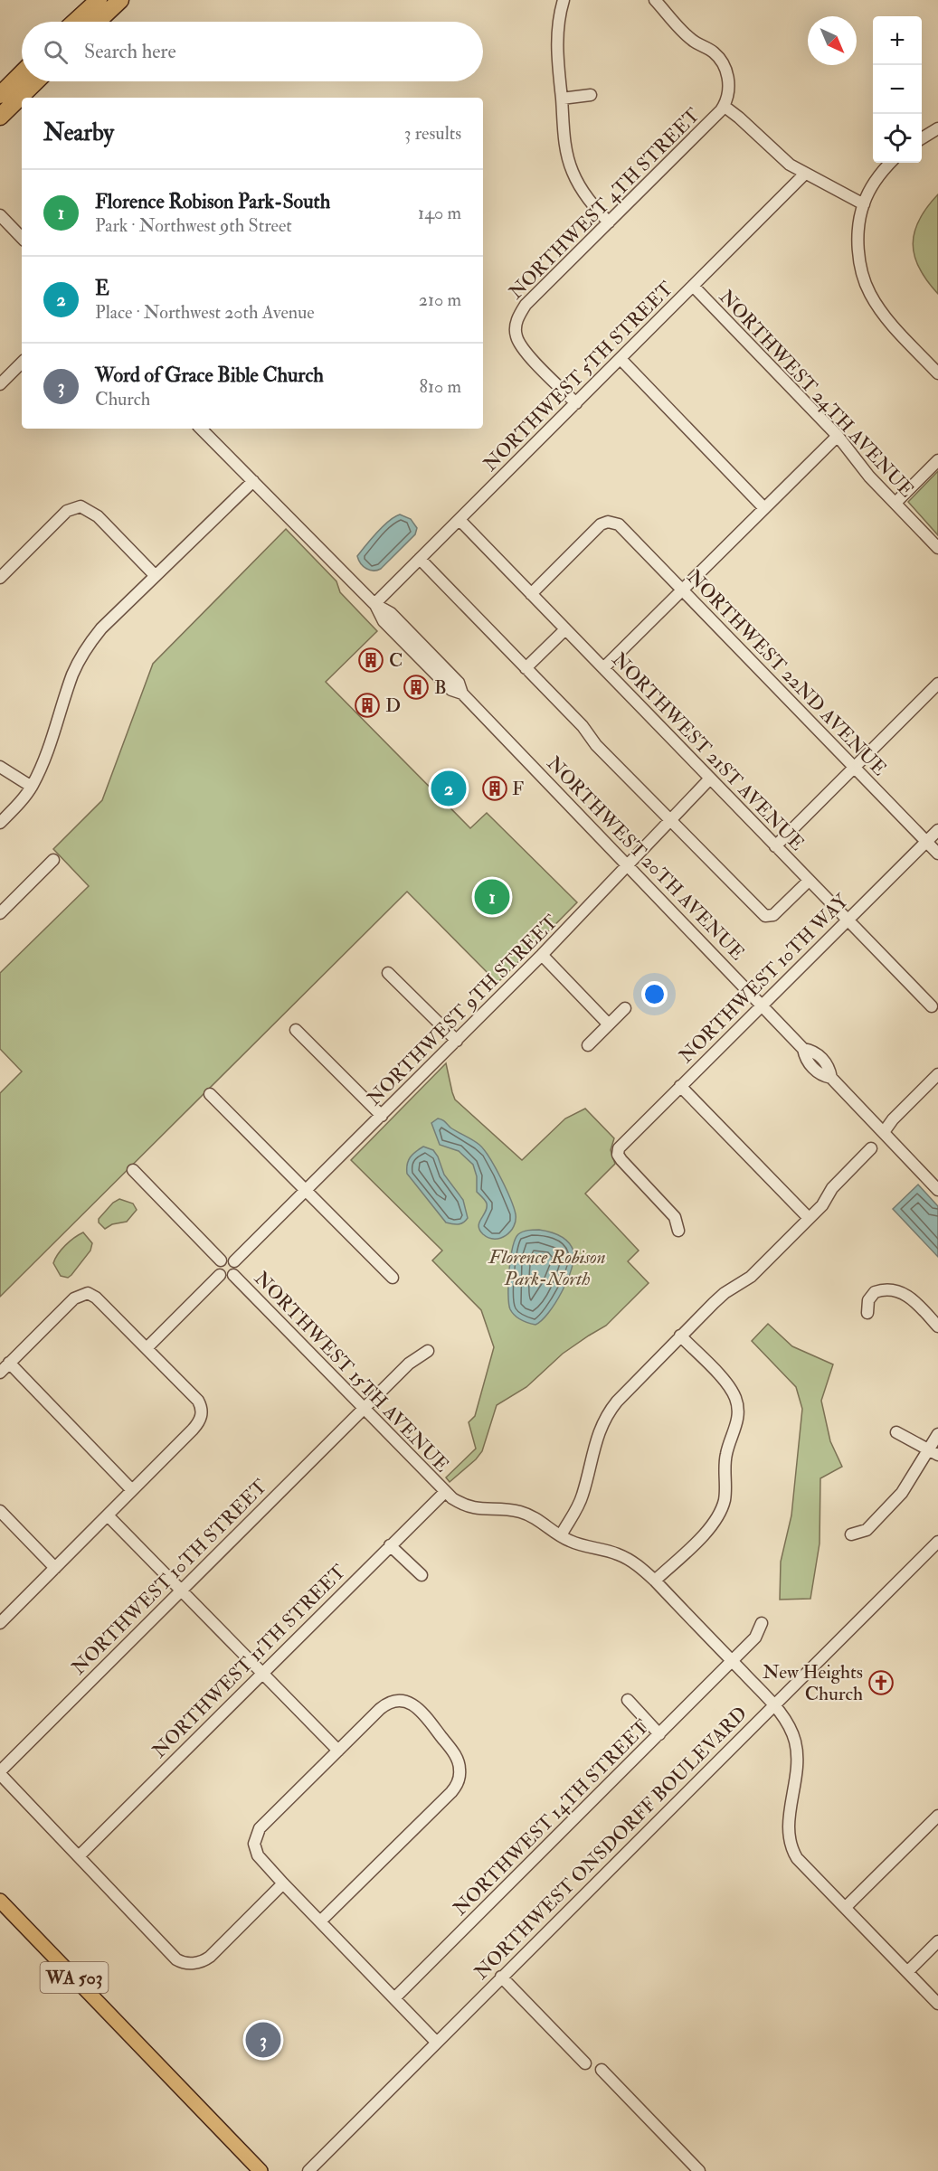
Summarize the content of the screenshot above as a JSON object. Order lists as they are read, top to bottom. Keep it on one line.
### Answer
{"streets":{"main road":["WA 503"],"street":["NORTHWEST 4TH STREET","NORTHWEST 5TH STREET","NORTHWEST 24TH AVENUE","NORTHWEST 22ND AVENUE","NORTHWEST 21ST AVENUE","NORTHWEST 20TH AVENUE","NORTHWEST 10TH WAY","NORTHWEST 9TH STREET","NORTHWEST 15TH AVENUE","NORTHWEST 10TH STREET","NORTHWEST 11TH STREET","NORTHWEST 14TH STREET","NORTHWEST ONSDORFF BOULEVARD"]},"crossings":[["NORTHWEST 4TH STREET","NORTHWEST 5TH STREET"],["NORTHWEST 5TH STREET","NORTHWEST 24TH AVENUE"],["NORTHWEST 5TH STREET","NORTHWEST 21ST AVENUE"],["NORTHWEST 5TH STREET","NORTHWEST 20TH AVENUE"],["NORTHWEST 22ND AVENUE","NORTHWEST 21ST AVENUE"],["NORTHWEST 22ND AVENUE","NORTHWEST 10TH WAY"],["NORTHWEST 21ST AVENUE","NORTHWEST 10TH WAY"],["NORTHWEST 21ST AVENUE","NORTHWEST 9TH STREET"],["NORTHWEST 20TH AVENUE","NORTHWEST 10TH WAY"],["NORTHWEST 20TH AVENUE","NORTHWEST 9TH STREET"],["NORTHWEST 9TH STREET","NORTHWEST 15TH AVENUE"],["NORTHWEST 15TH AVENUE","NORTHWEST 10TH STREET"],["NORTHWEST 15TH AVENUE","NORTHWEST 11TH STREET"],["NORTHWEST 15TH AVENUE","NORTHWEST 14TH STREET"],["NORTHWEST 15TH AVENUE","NORTHWEST ONSDORFF BOULEVARD"]],"parks":["Florence Robison Park-North"],"places":{"building":["C","B","D","F"],"church":["New Heights Church"]},"north":"bottom right","page":{"map_buttons":["+","−"],"search":"Search here","heading":["Nearby","3 results"],"list":[{"mark":"1","name":"Florence Robison Park-South","note":"Park · Northwest 9th Street","value":"140 m"},{"mark":"2","name":"E","note":"Place · Northwest 20th Avenue","value":"210 m"},{"mark":"3","name":"Word of Grace Bible Church","note":"Church","value":"810 m"}],"pins":["2","1","3"]}}
